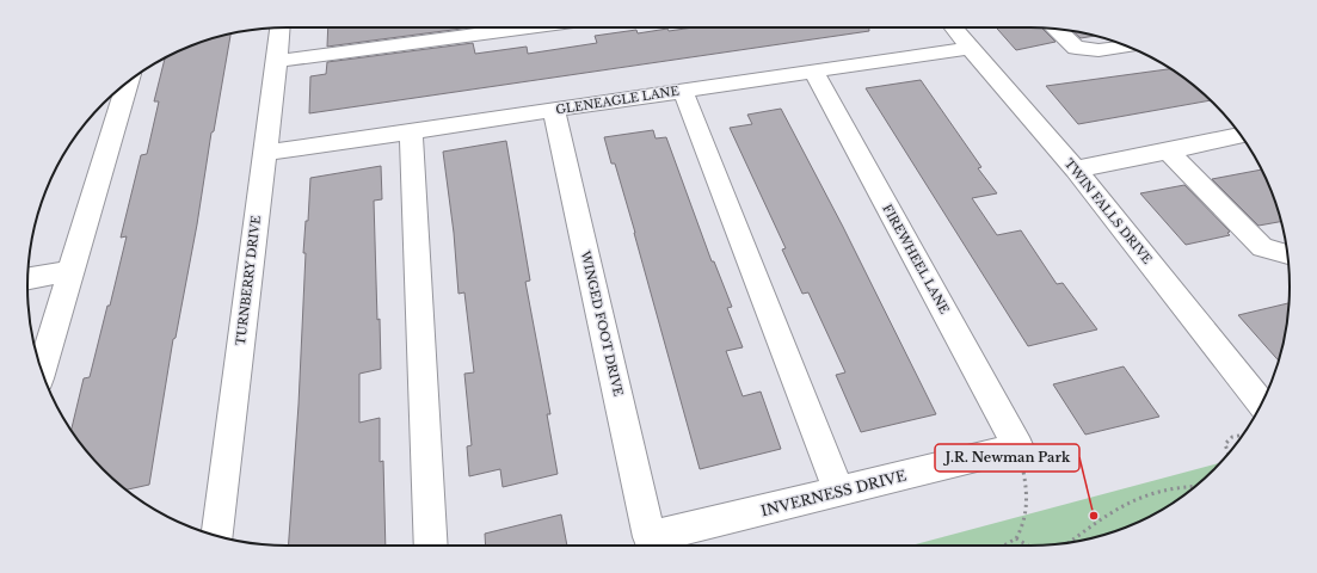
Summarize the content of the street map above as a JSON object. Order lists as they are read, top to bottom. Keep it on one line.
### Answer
{"streets":{"street":["GLENEAGLE LANE","TWIN FALLS DRIVE","FIREWHEEL LANE","TURNBERRY DRIVE","WINGED FOOT DRIVE","INVERNESS DRIVE"]},"crossings":[["GLENEAGLE LANE","TWIN FALLS DRIVE"],["GLENEAGLE LANE","FIREWHEEL LANE"],["GLENEAGLE LANE","TURNBERRY DRIVE"],["GLENEAGLE LANE","WINGED FOOT DRIVE"],["FIREWHEEL LANE","INVERNESS DRIVE"],["WINGED FOOT DRIVE","INVERNESS DRIVE"]],"places":["J.R. Newman Park"]}
